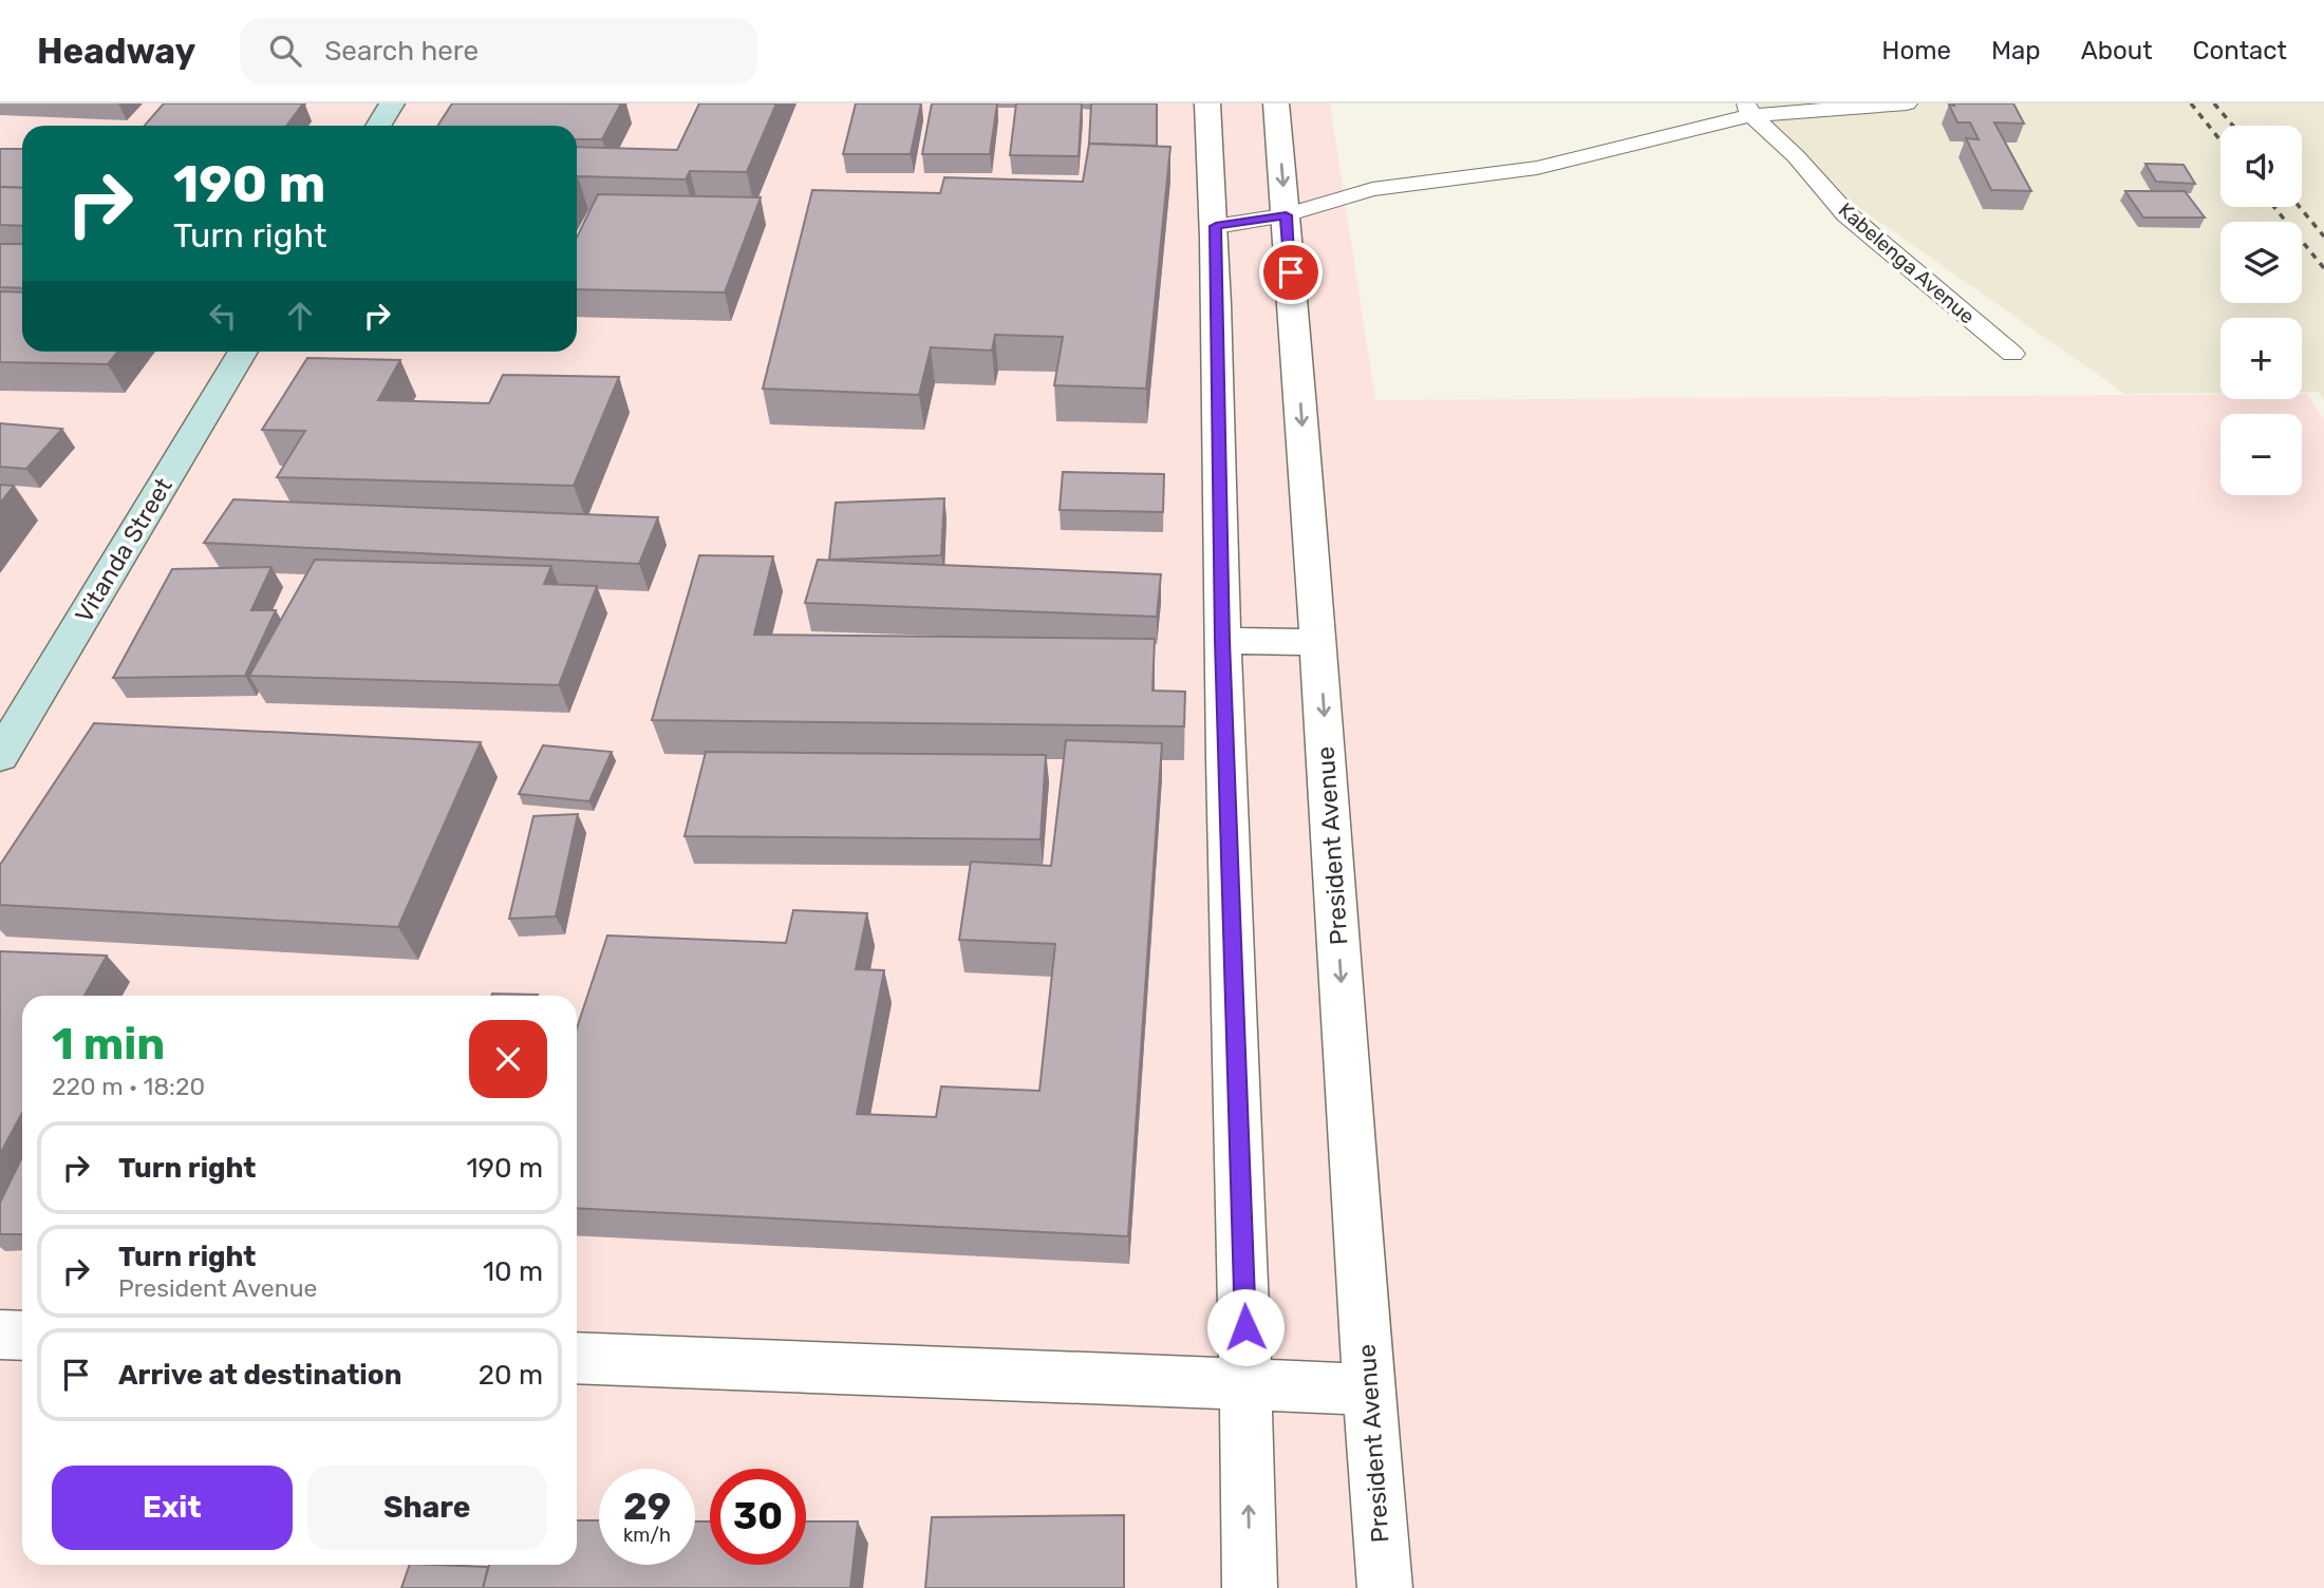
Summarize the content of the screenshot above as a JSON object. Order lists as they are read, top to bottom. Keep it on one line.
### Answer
{"streets":{"street":["Vitanda Street","President Avenue"],"lane":["Kabelenga Avenue"]},"page":{"header":"Headway","search":"Search here","nav":["Home","Map","About","Contact"],"map_buttons":["+","−"],"turn":["190 m","Turn right"],"heading":["1 min","220 m · 18:20"],"list":[{"name":"Turn right","value":"190 m"},{"name":"Turn right","note":"President Avenue","value":"10 m"},{"name":"Arrive at destination","value":"20 m"}],"buttons":["Exit","Share"],"speed":"29 km/h","limit":"30"}}
